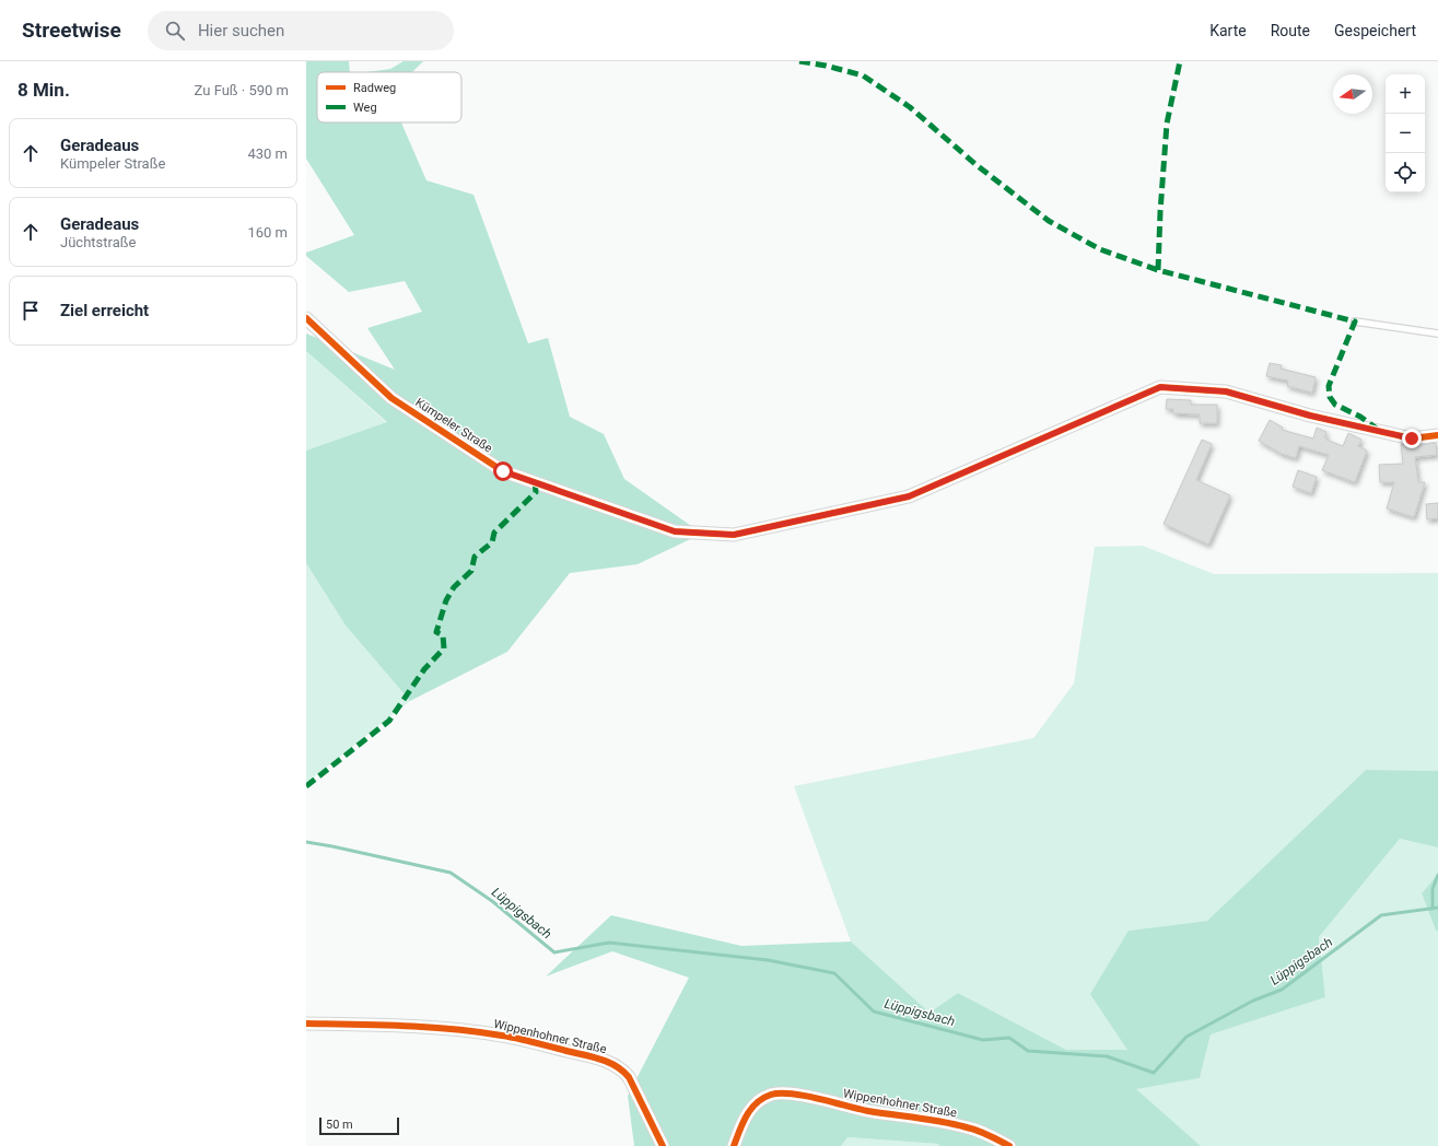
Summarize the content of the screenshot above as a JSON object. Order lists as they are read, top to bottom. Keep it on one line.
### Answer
{"streets":{"street":["Kümpeler Straße","Wippenhohner Straße"]},"water":["Lüppigsbach"],"legend":["Radweg","Weg"],"scale_bar":"50 m","north":"left","page":{"header":"Streetwise","search":"Hier suchen","nav":["Karte","Route","Gespeichert"],"heading":["8 Min.","Zu Fuß · 590 m"],"map_buttons":["+","−"],"list":[["Geradeaus","Kümpeler Straße","430 m"],["Geradeaus","Jüchtstraße","160 m"],"Ziel erreicht"],"scale":"50 m"}}
